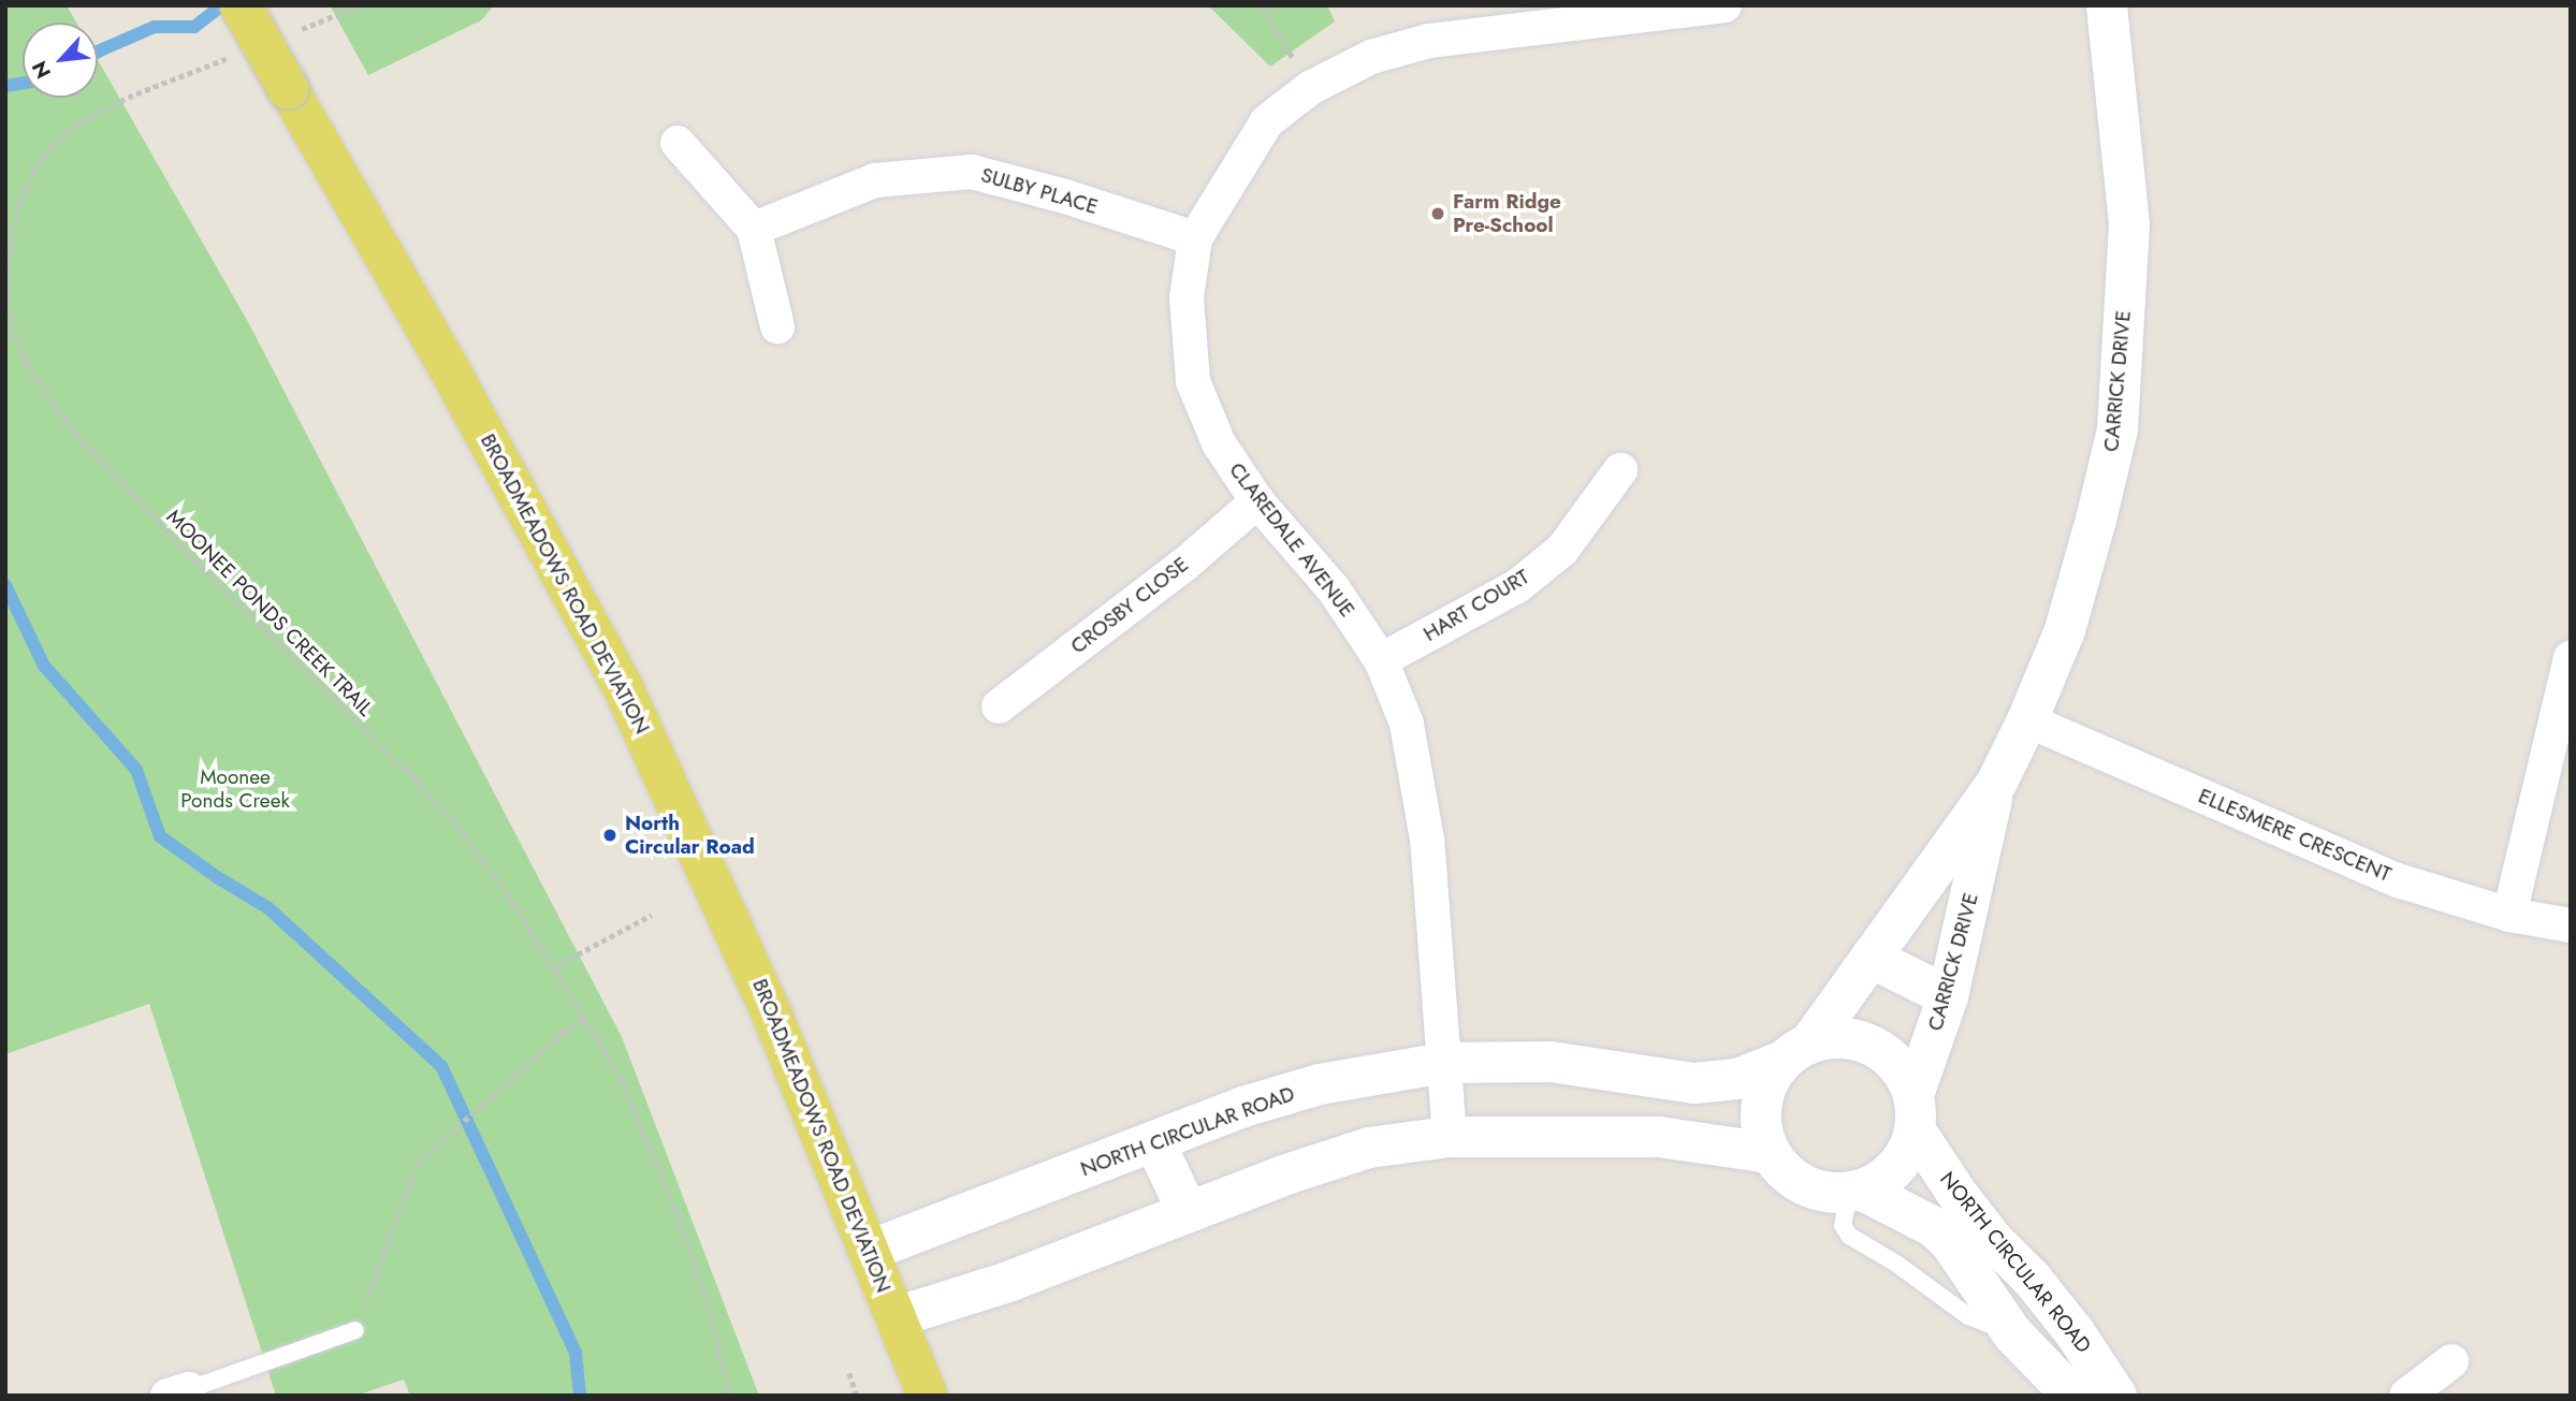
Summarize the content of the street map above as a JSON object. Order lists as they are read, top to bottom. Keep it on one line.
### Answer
{"streets":{"main road":["BROADMEADOWS ROAD DEVIATION"],"street":["SULBY PLACE","CARRICK DRIVE","CLAREDALE AVENUE","CROSBY CLOSE","HART COURT","ELLESMERE CRESCENT","NORTH CIRCULAR ROAD"],"path":["MOONEE PONDS CREEK TRAIL"]},"crossings":[["SULBY PLACE","CLAREDALE AVENUE"],["CARRICK DRIVE","ELLESMERE CRESCENT"],["CARRICK DRIVE","NORTH CIRCULAR ROAD"],["CLAREDALE AVENUE","CROSBY CLOSE"],["CLAREDALE AVENUE","HART COURT"],["CLAREDALE AVENUE","NORTH CIRCULAR ROAD"],["BROADMEADOWS ROAD DEVIATION","NORTH CIRCULAR ROAD"]],"parks":["Moonee Ponds Creek"],"places":["Farm Ridge Pre-School","North Circular Road"],"north":"bottom left"}
